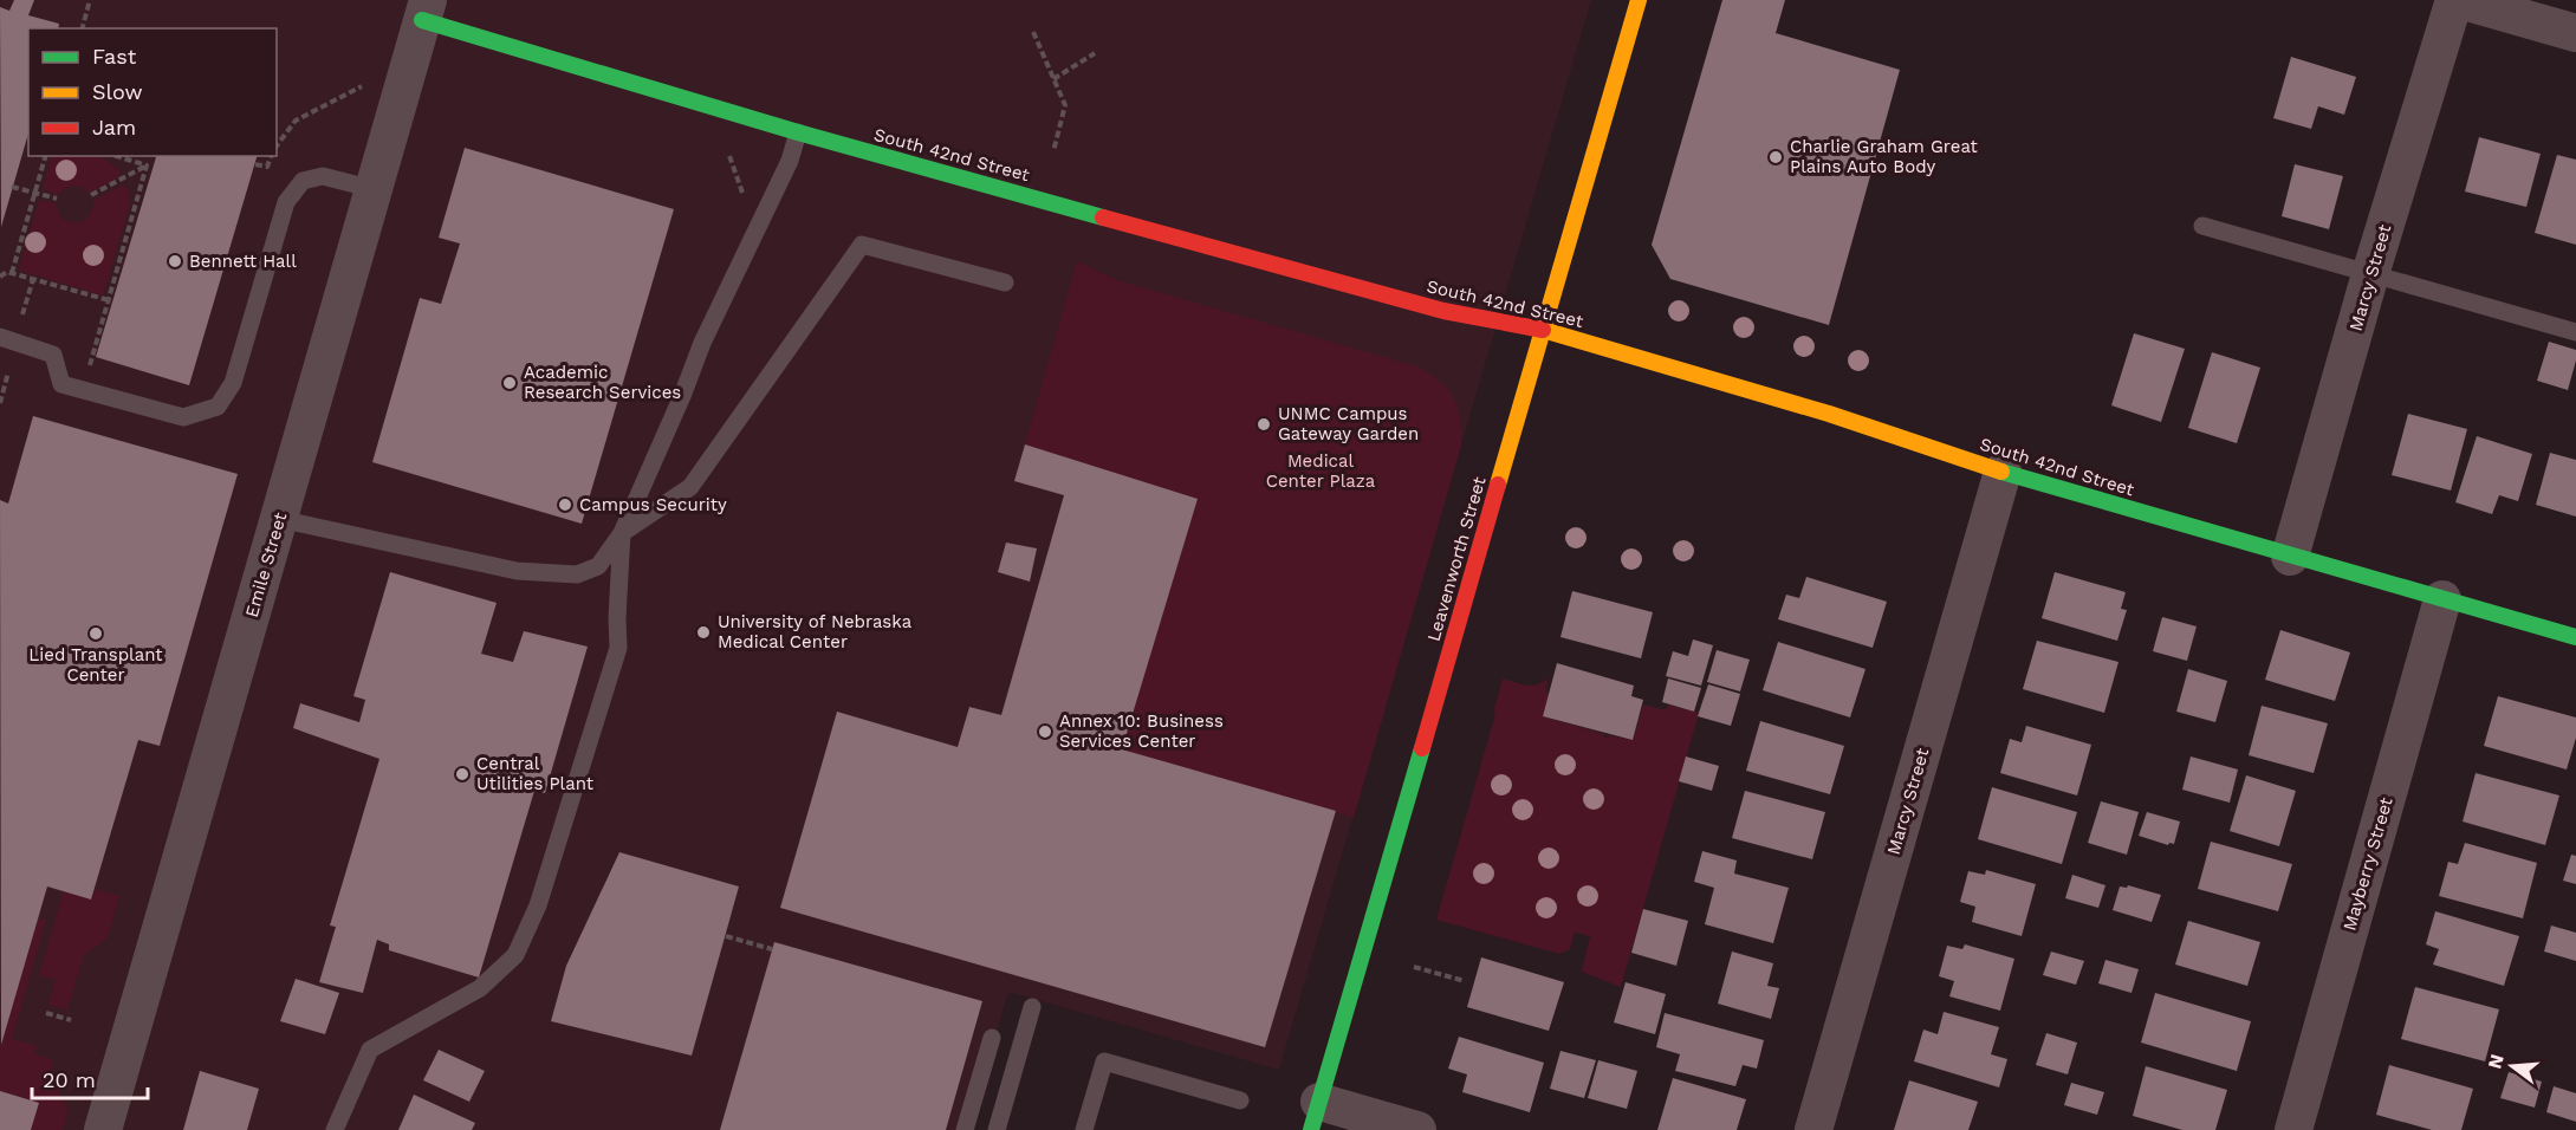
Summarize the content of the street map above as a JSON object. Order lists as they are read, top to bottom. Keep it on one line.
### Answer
{"streets":{"main road":["South 42nd Street","Leavenworth Street"],"street":["Marcy Street","Emile Street","Mayberry Street"]},"crossings":[["South 42nd Street","Marcy Street"],["South 42nd Street","Leavenworth Street"],["South 42nd Street","Emile Street"],["South 42nd Street","Mayberry Street"]],"parks":["Medical Center Plaza"],"places":["Charlie Graham Great Plains Auto Body","Bennett Hall","Academic Research Services","UNMC Campus Gateway Garden","Campus Security","University of Nebraska Medical Center","Lied Transplant Center","Annex 10: Business Services Center","Central Utilities Plant"],"legend":["Fast","Slow","Jam"],"scale_bar":"20 m","north":"left"}
